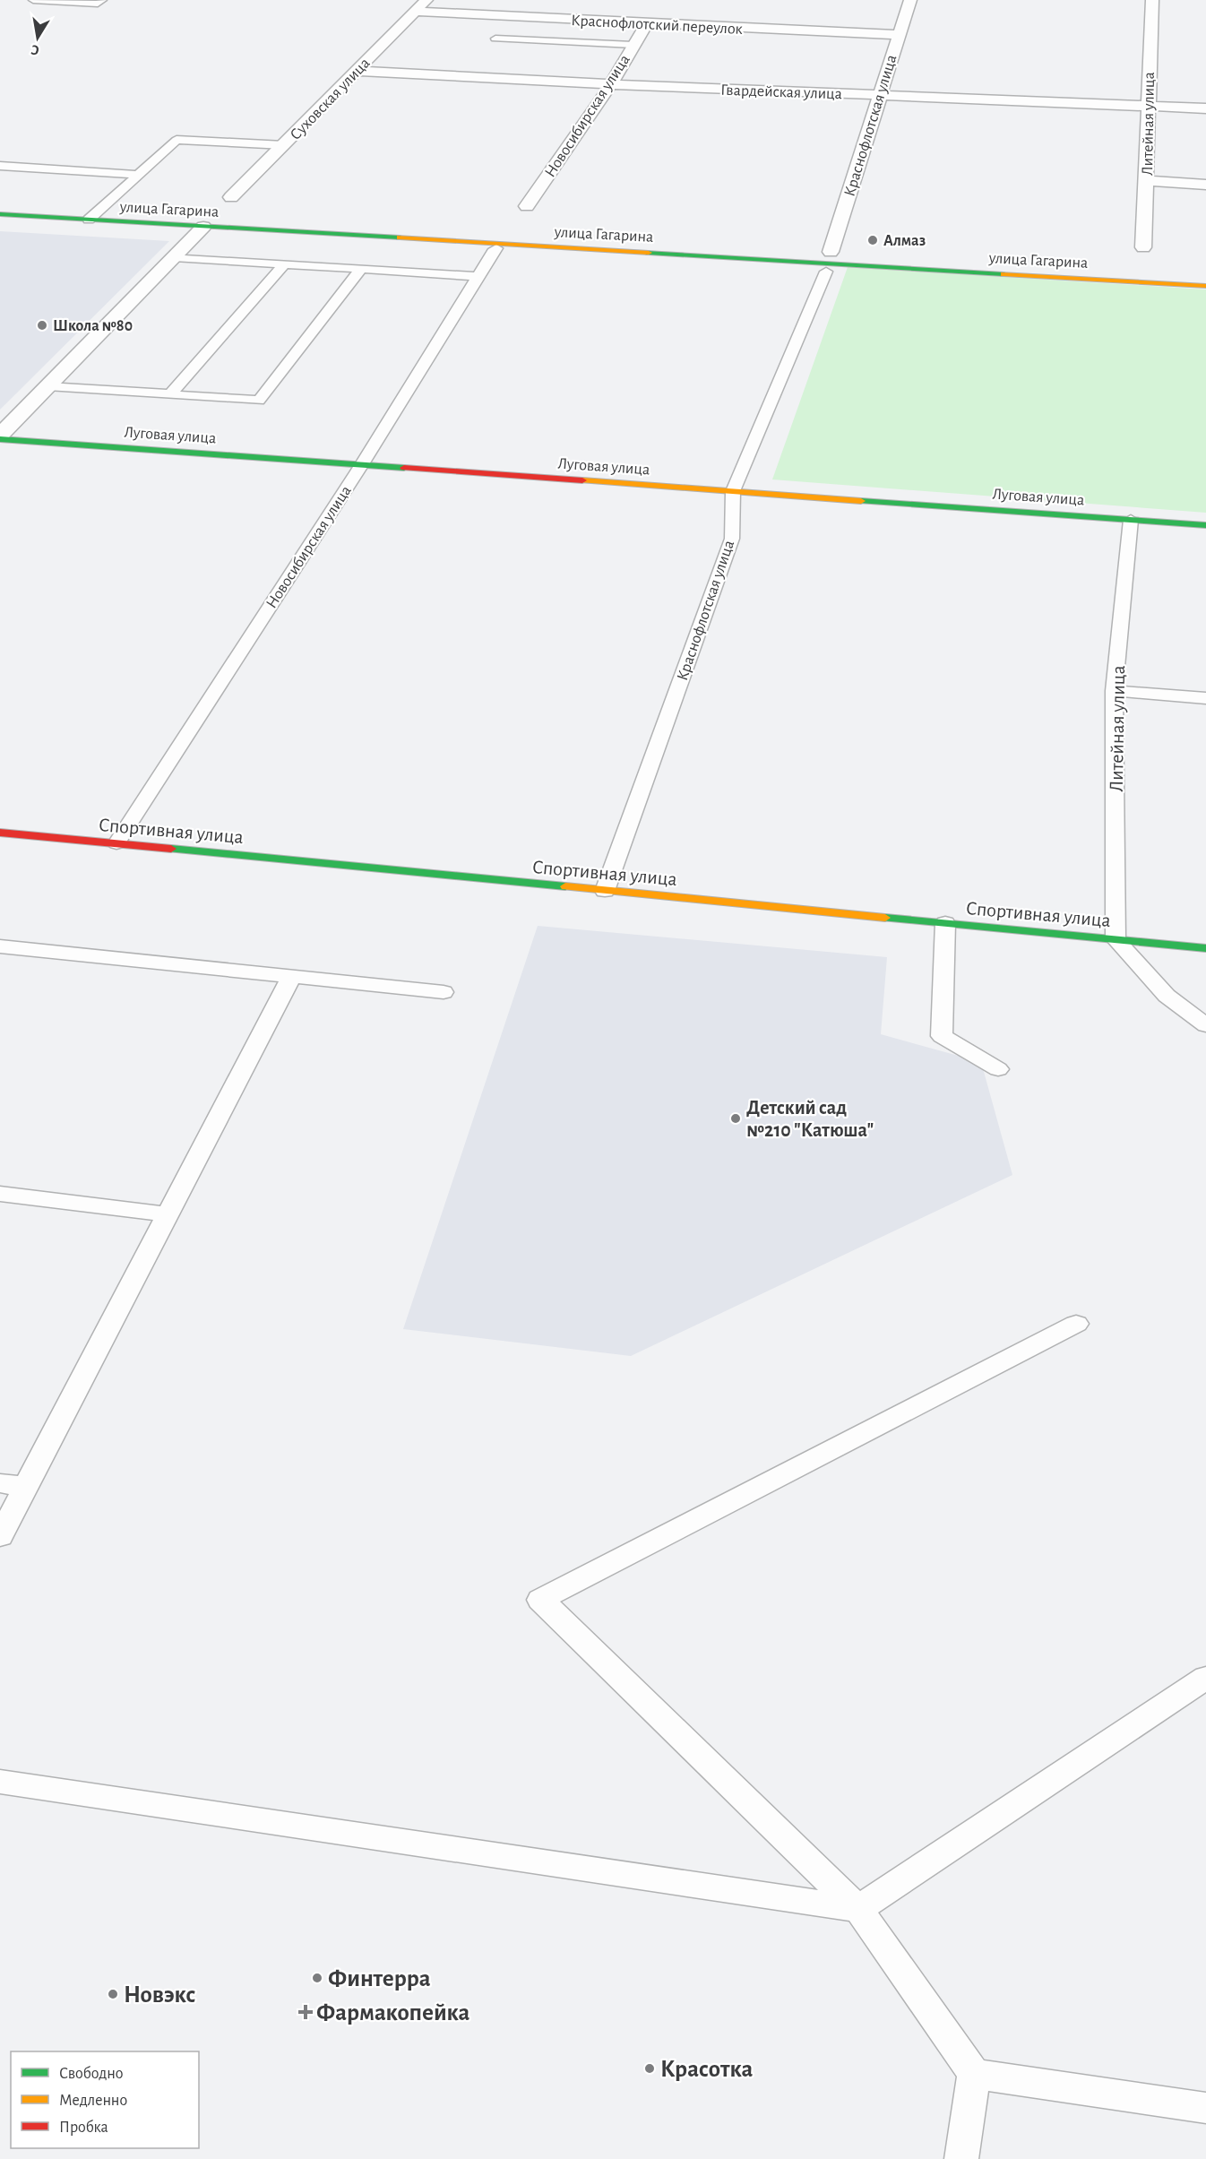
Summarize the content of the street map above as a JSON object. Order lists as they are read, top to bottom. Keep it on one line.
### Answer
{"streets":{"street":["Краснофлотский переулок","Гвардейская улица","Суховская улица","Новосибирская улица","Литейная улица","Краснофлотская улица","улица Гагарина","Луговая улица","Спортивная улица"]},"crossings":[["Краснофлотский переулок","Суховская улица"],["Краснофлотский переулок","Новосибирская улица"],["Краснофлотский переулок","Краснофлотская улица"],["Гвардейская улица","Суховская улица"],["Гвардейская улица","Новосибирская улица"],["Гвардейская улица","Литейная улица"],["Гвардейская улица","Краснофлотская улица"],["Новосибирская улица","Луговая улица"],["Новосибирская улица","Спортивная улица"],["Литейная улица","Луговая улица"],["Литейная улица","Спортивная улица"],["Краснофлотская улица","Луговая улица"],["Краснофлотская улица","Спортивная улица"]],"places":{"other":["Алмаз","Школа №80","Детский сад №210 \"Катюша\"","Финтерра","Новэкс","Красотка"],"health":["Фармакопейка"]},"legend":["Свободно","Медленно","Пробка"],"north":"bottom"}
